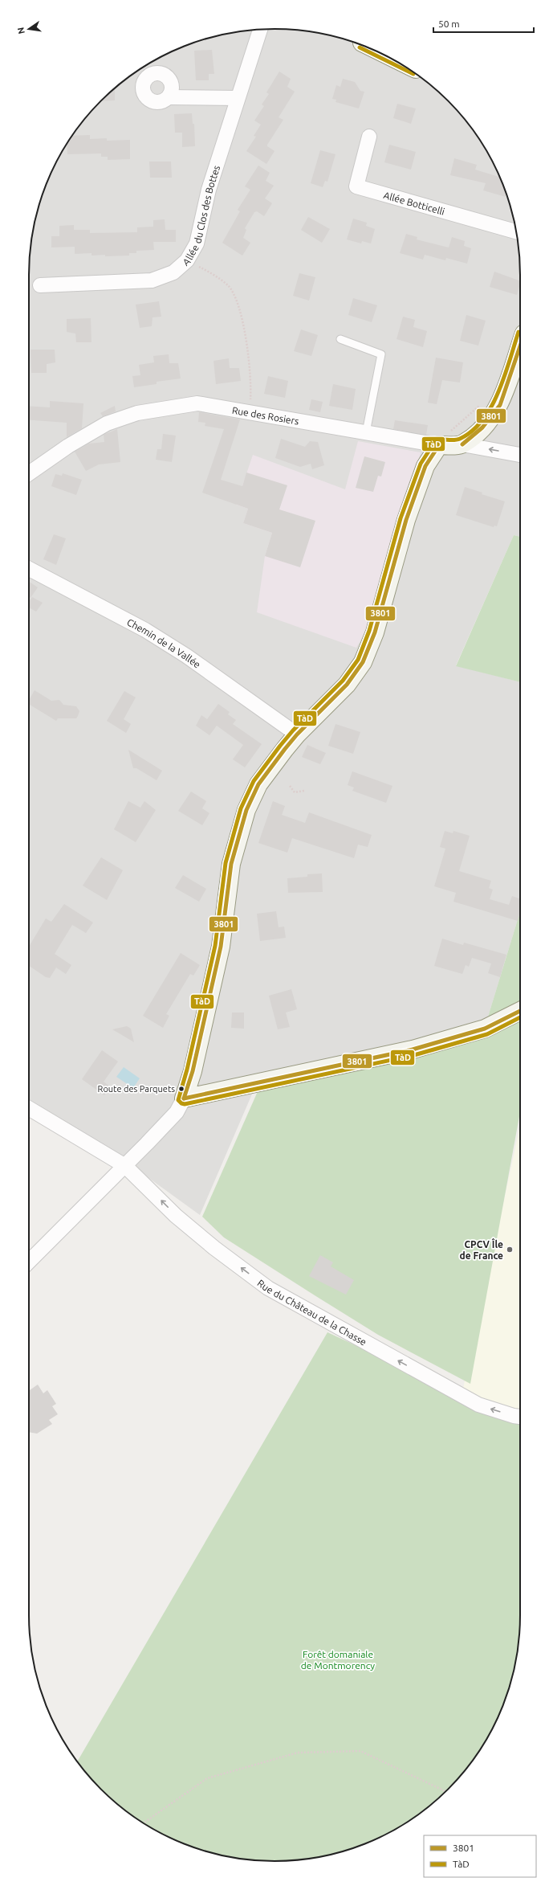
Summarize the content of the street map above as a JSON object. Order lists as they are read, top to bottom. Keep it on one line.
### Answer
{"streets":{"main road":["Rue des Rosiers"],"street":["Allée Botticelli","Allée du Clos des Bottes","Chemin de la Vallée","Rue du Château de la Chasse"]},"one_way":["Rue du Château de la Chasse"],"parks":["Forêt domaniale de Montmorency"],"places":["Route des Parquets","CPCV Île de France"],"lines":["transit line TàD","transit line 3801"],"legend":["3801","TàD"],"scale_bar":"50 m","north":"left"}
